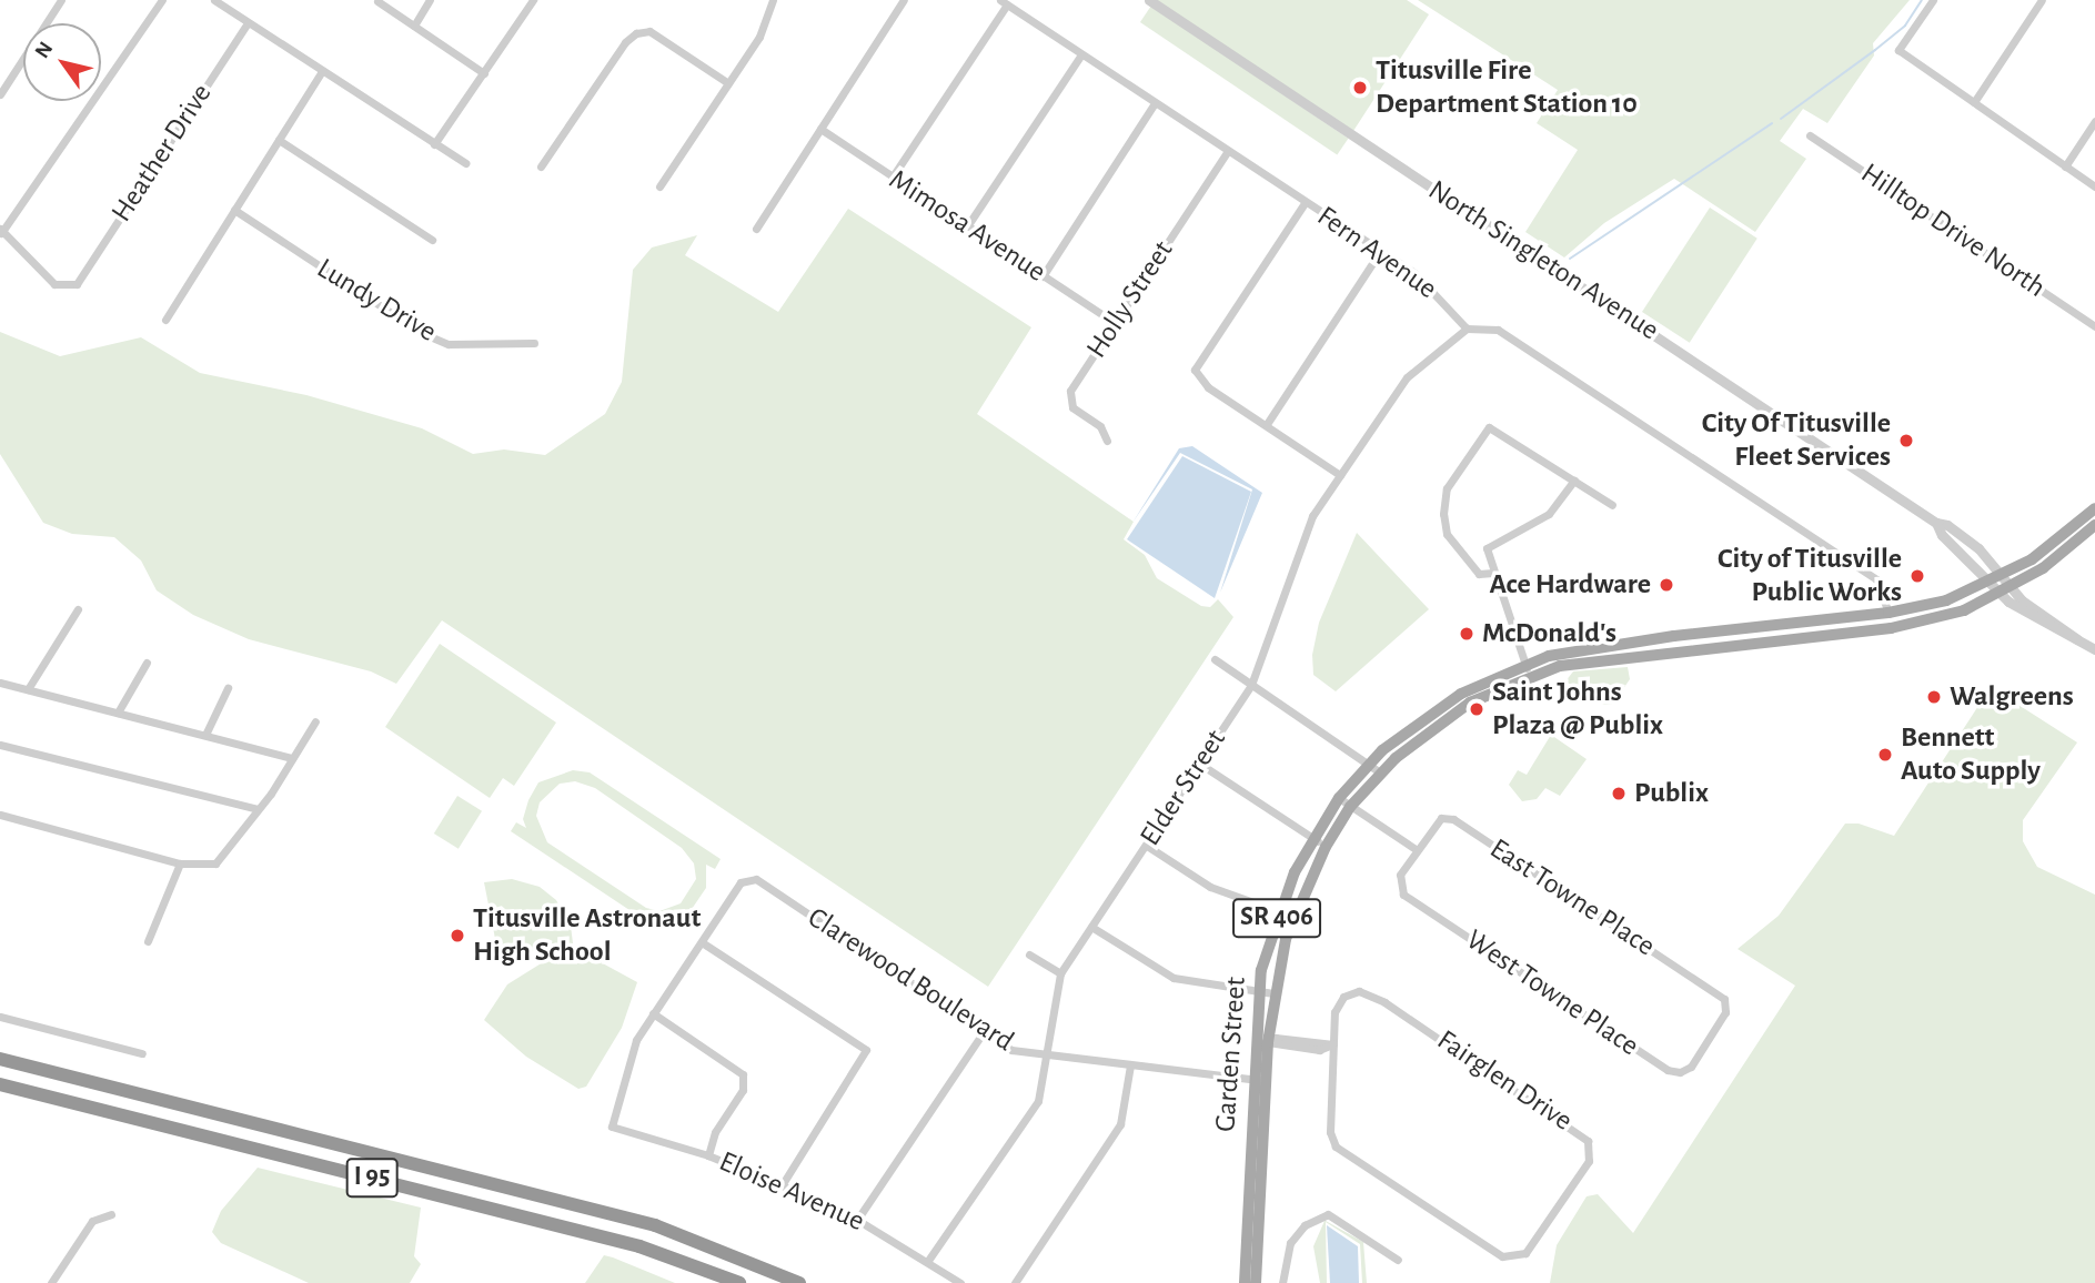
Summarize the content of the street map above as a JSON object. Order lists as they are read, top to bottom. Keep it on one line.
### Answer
{"streets":{"highway":["I 95"],"main road":["SR 406","Garden Street"],"street":["Heather Drive","Mimosa Avenue","Hilltop Drive North","Fern Avenue","North Singleton Avenue","Holly Street","Lundy Drive","Elder Street","East Towne Place","Clarewood Boulevard","West Towne Place","Fairglen Drive","Eloise Avenue"]},"crossings":[["Mimosa Avenue","Holly Street"],["Fern Avenue","Holly Street"],["Fern Avenue","Elder Street"],["North Singleton Avenue","Garden Street"],["Elder Street","Clarewood Boulevard"],["Elder Street","Eloise Avenue"],["East Towne Place","West Towne Place"],["Clarewood Boulevard","Garden Street"]],"places":["Titusville Fire Department Station 10","City Of Titusville Fleet Services","City of Titusville Public Works","Ace Hardware","McDonald's","Walgreens","Saint Johns Plaza @ Publix","Bennett Auto Supply","Publix","Titusville Astronaut High School"],"north":"top left"}
